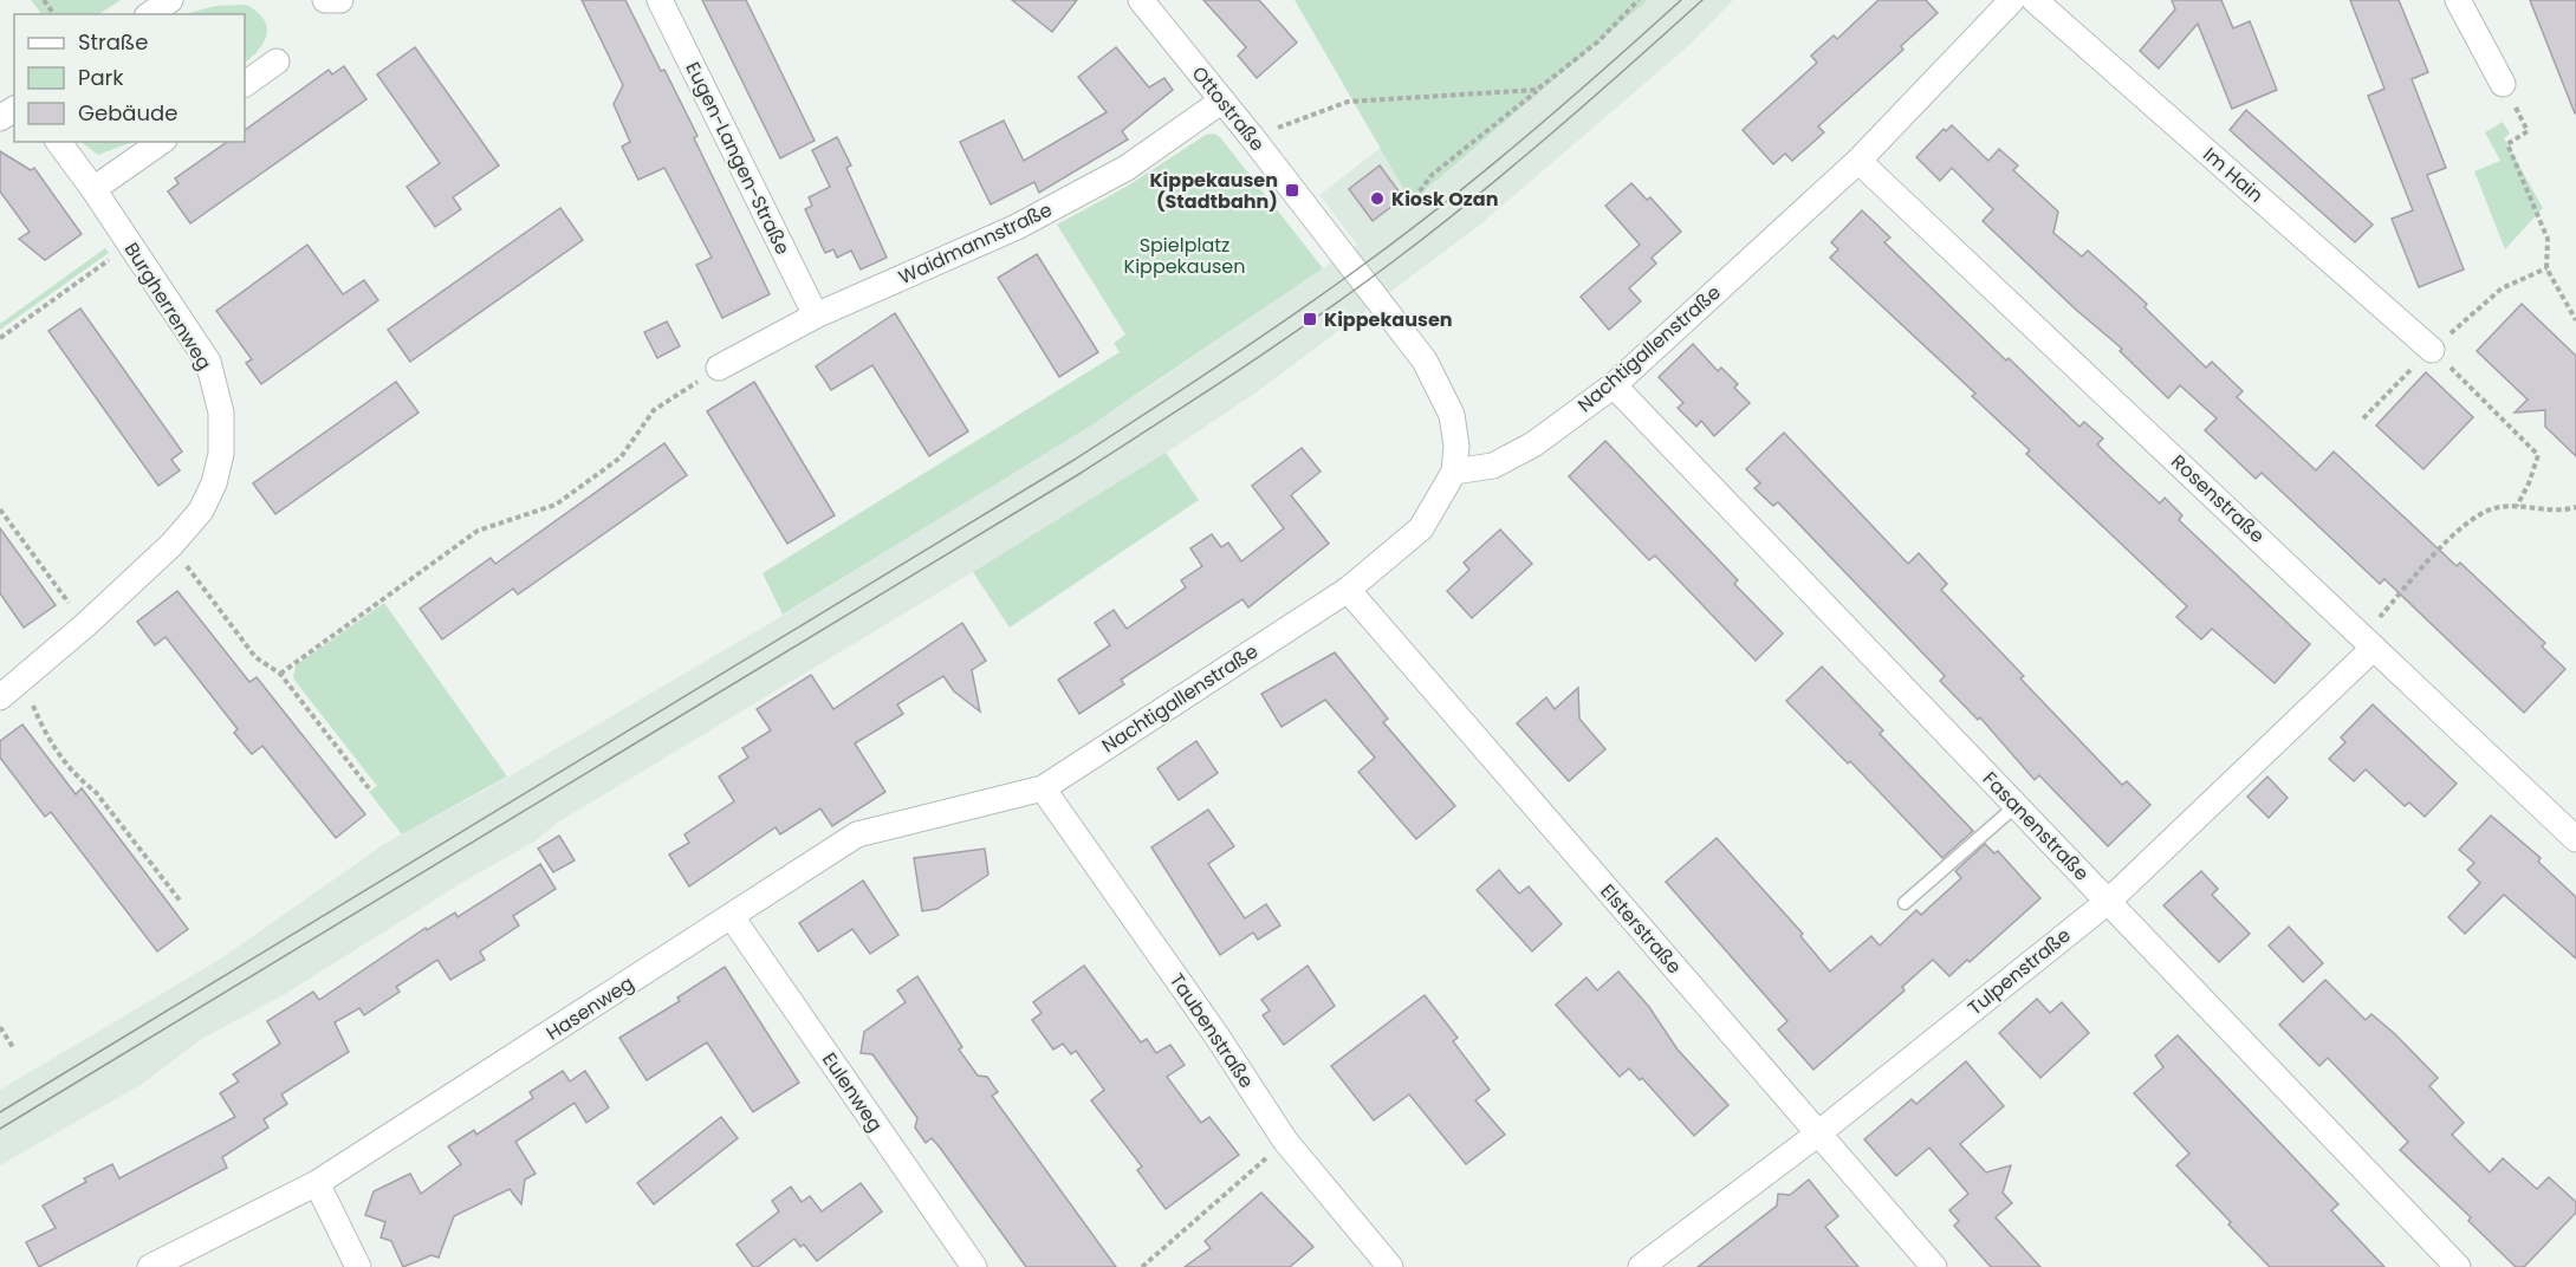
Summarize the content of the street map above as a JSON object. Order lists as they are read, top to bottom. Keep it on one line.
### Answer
{"streets":{"street":["Ottostraße","Eugen-Langen-Straße","Im Hain","Waidmannstraße","Burgherrenweg","Nachtigallenstraße","Rosenstraße","Fasanenstraße","Elsterstraße","Tulpenstraße","Hasenweg","Taubenstraße","Eulenweg"]},"crossings":[["Ottostraße","Waidmannstraße"],["Ottostraße","Nachtigallenstraße"],["Eugen-Langen-Straße","Waidmannstraße"],["Nachtigallenstraße","Rosenstraße"],["Nachtigallenstraße","Fasanenstraße"],["Nachtigallenstraße","Elsterstraße"],["Nachtigallenstraße","Hasenweg"],["Nachtigallenstraße","Taubenstraße"],["Rosenstraße","Tulpenstraße"],["Fasanenstraße","Tulpenstraße"],["Elsterstraße","Tulpenstraße"],["Hasenweg","Taubenstraße"],["Hasenweg","Eulenweg"]],"parks":["Spielplatz Kippekausen"],"places":{"transit":["Kippekausen (Stadtbahn)","Kippekausen"],"other":["Kiosk Ozan"]},"legend":["Straße","Park","Gebäude"]}
